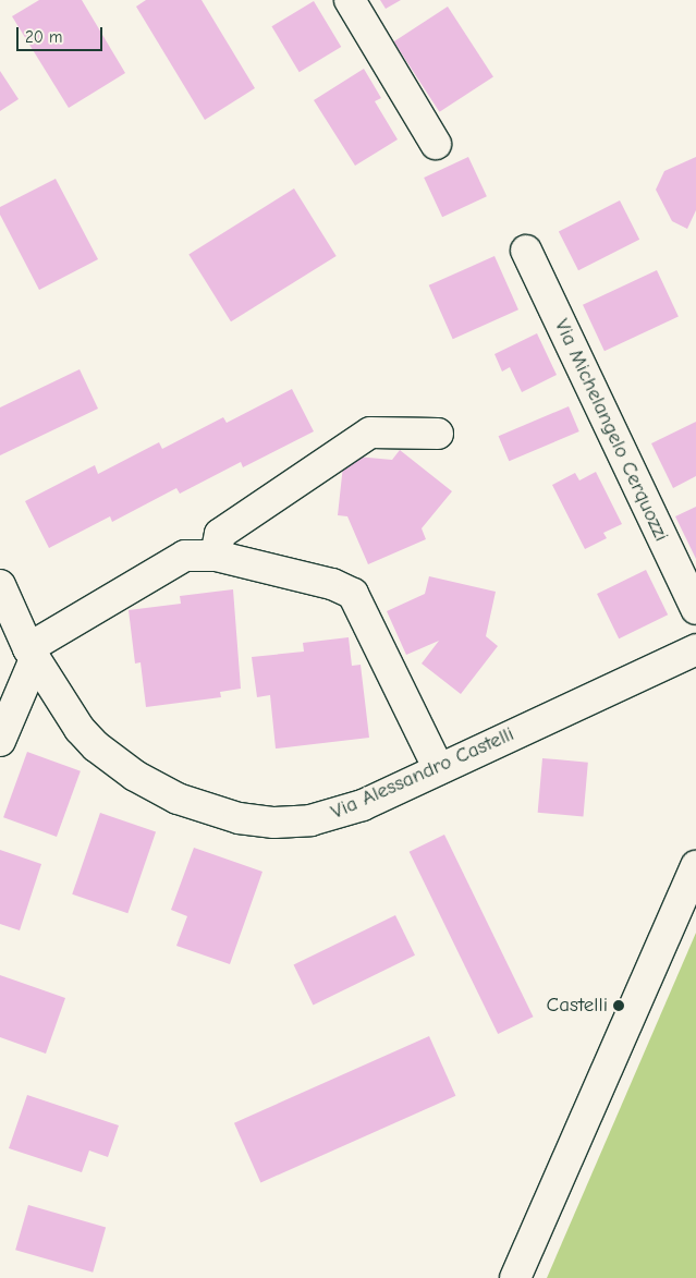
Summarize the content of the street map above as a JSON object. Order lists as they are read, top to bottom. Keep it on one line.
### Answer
{"streets":{"street":["Via Michelangelo Cerquozzi","Via Alessandro Castelli"]},"places":["Castelli"],"scale_bar":"20 m"}
